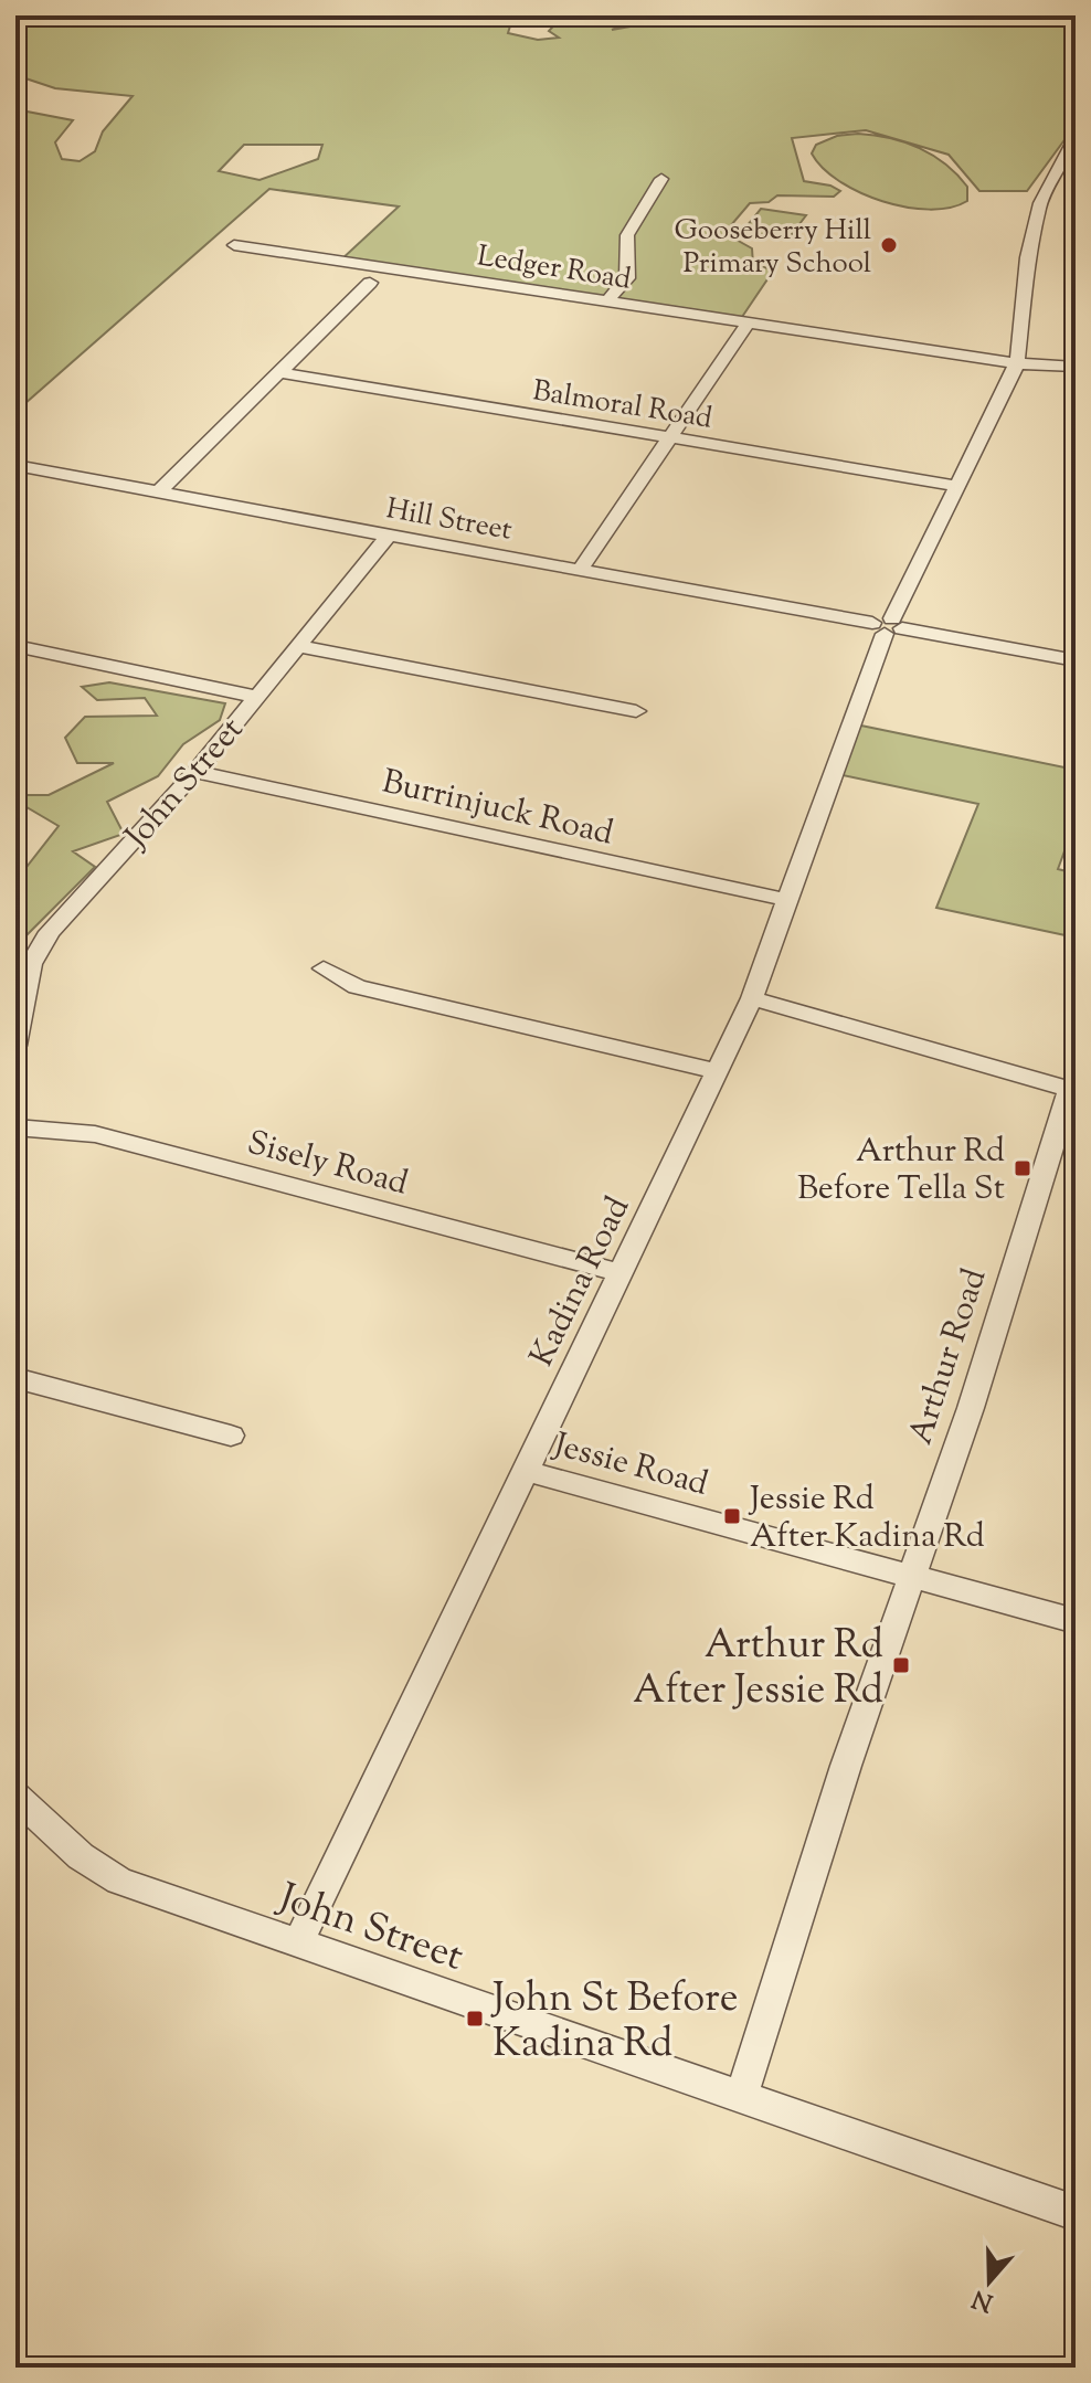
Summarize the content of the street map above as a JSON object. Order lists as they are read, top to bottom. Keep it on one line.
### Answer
{"streets":{"street":["Ledger Road","Balmoral Road","Hill Street","John Street","Burrinjuck Road","Sisely Road","Kadina Road","Arthur Road","Jessie Road"]},"crossings":[["Ledger Road","Kadina Road"],["Balmoral Road","Kadina Road"],["Hill Street","John Street"],["Hill Street","Kadina Road"],["John Street","Burrinjuck Road"],["John Street","Kadina Road"],["John Street","Arthur Road"],["Burrinjuck Road","Kadina Road"],["Sisely Road","Kadina Road"],["Kadina Road","Jessie Road"],["Arthur Road","Jessie Road"]],"places":{"other":["Gooseberry Hill Primary School"],"transit":["Arthur Rd Before Tella St","Jessie Rd After Kadina Rd","Arthur Rd After Jessie Rd","John St Before Kadina Rd"]},"north":"bottom"}
